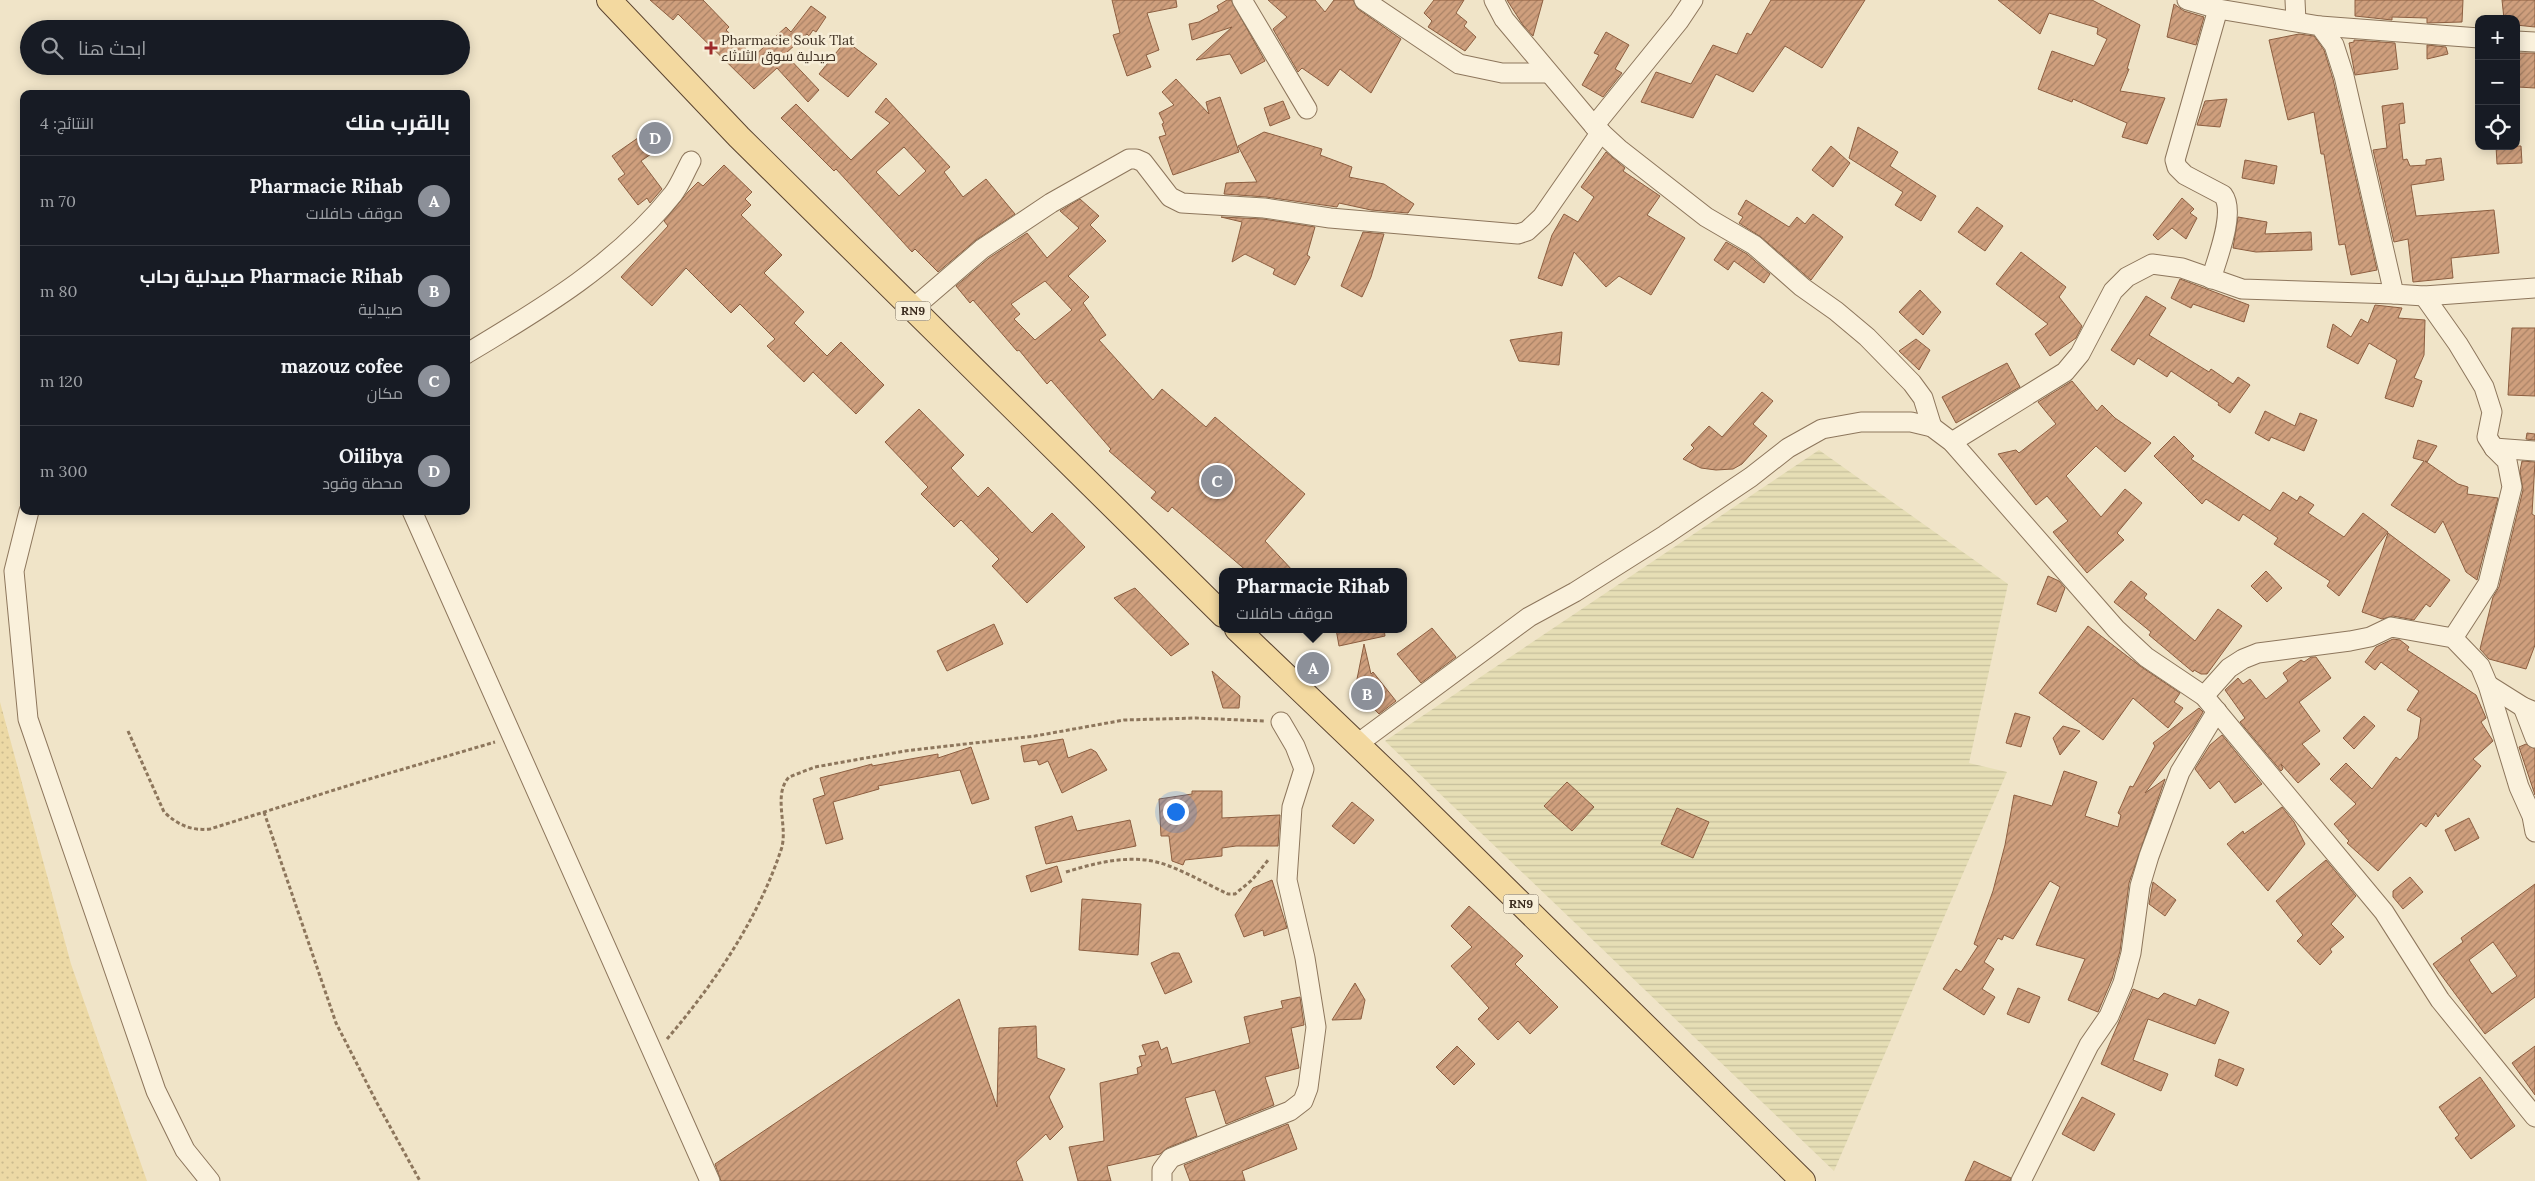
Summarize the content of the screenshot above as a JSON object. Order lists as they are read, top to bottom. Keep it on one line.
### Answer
{"streets":{"main road":["RN9"]},"places":{"health":["Pharmacie Souk Tlat صيدلية سوق الثلاثاء"]},"page":{"map_buttons":["+","−"],"search":"ابحث هنا","heading":["بالقرب منك","النتائج: 4"],"pins":["D","C","A","B"],"list":[{"mark":"A","name":"Pharmacie Rihab","note":"موقف حافلات","value":"70 m"},{"mark":"B","name":"Pharmacie Rihab صيدلية رحاب","note":"صيدلية","value":"80 m"},{"mark":"C","name":"mazouz cofee","note":"مكان","value":"120 m"},{"mark":"D","name":"Oilibya","note":"محطة وقود","value":"300 m"}],"popup":["Pharmacie Rihab","موقف حافلات"]}}
